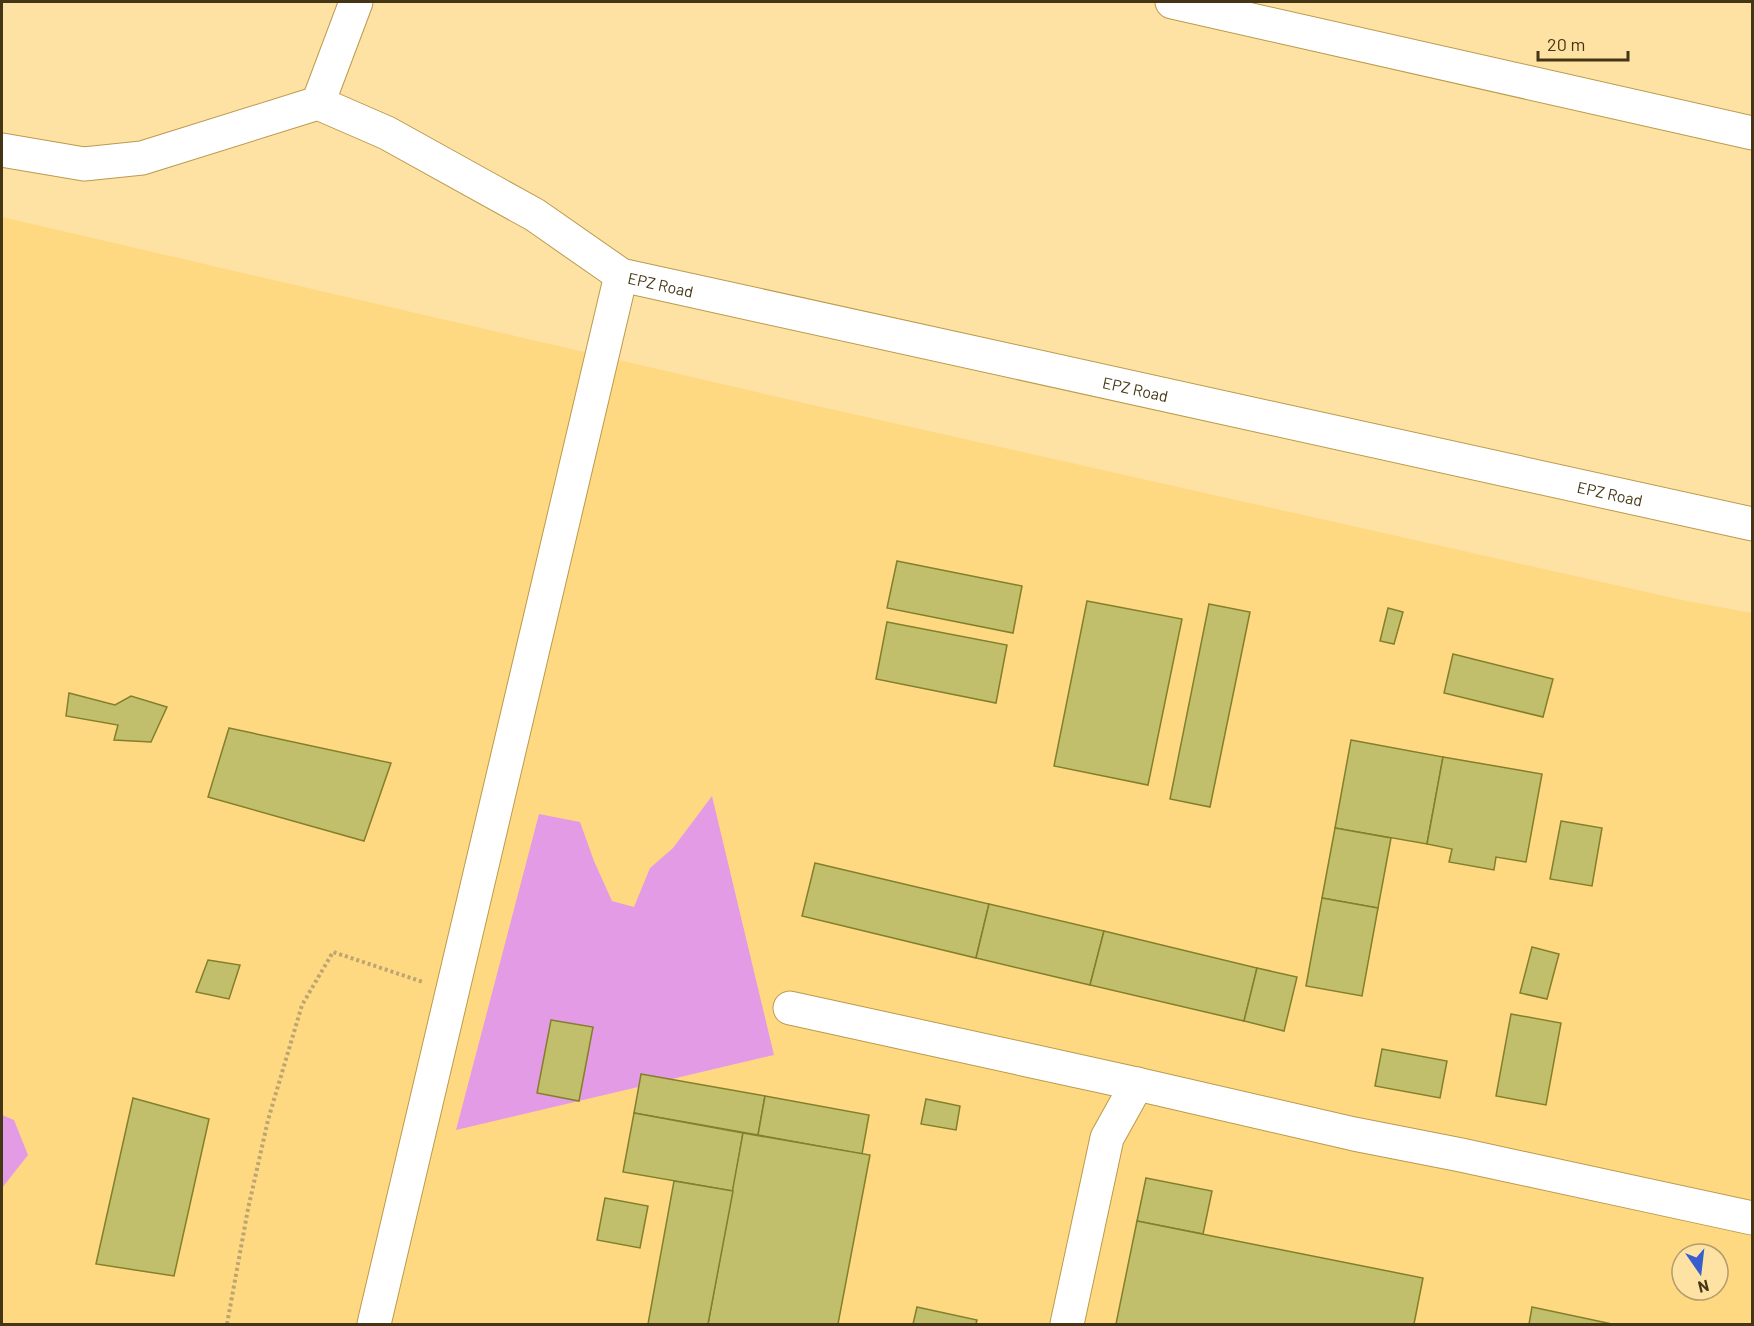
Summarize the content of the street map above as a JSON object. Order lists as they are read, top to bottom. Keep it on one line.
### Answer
{"streets":{"street":["EPZ Road"]},"scale_bar":"20 m","north":"bottom"}
